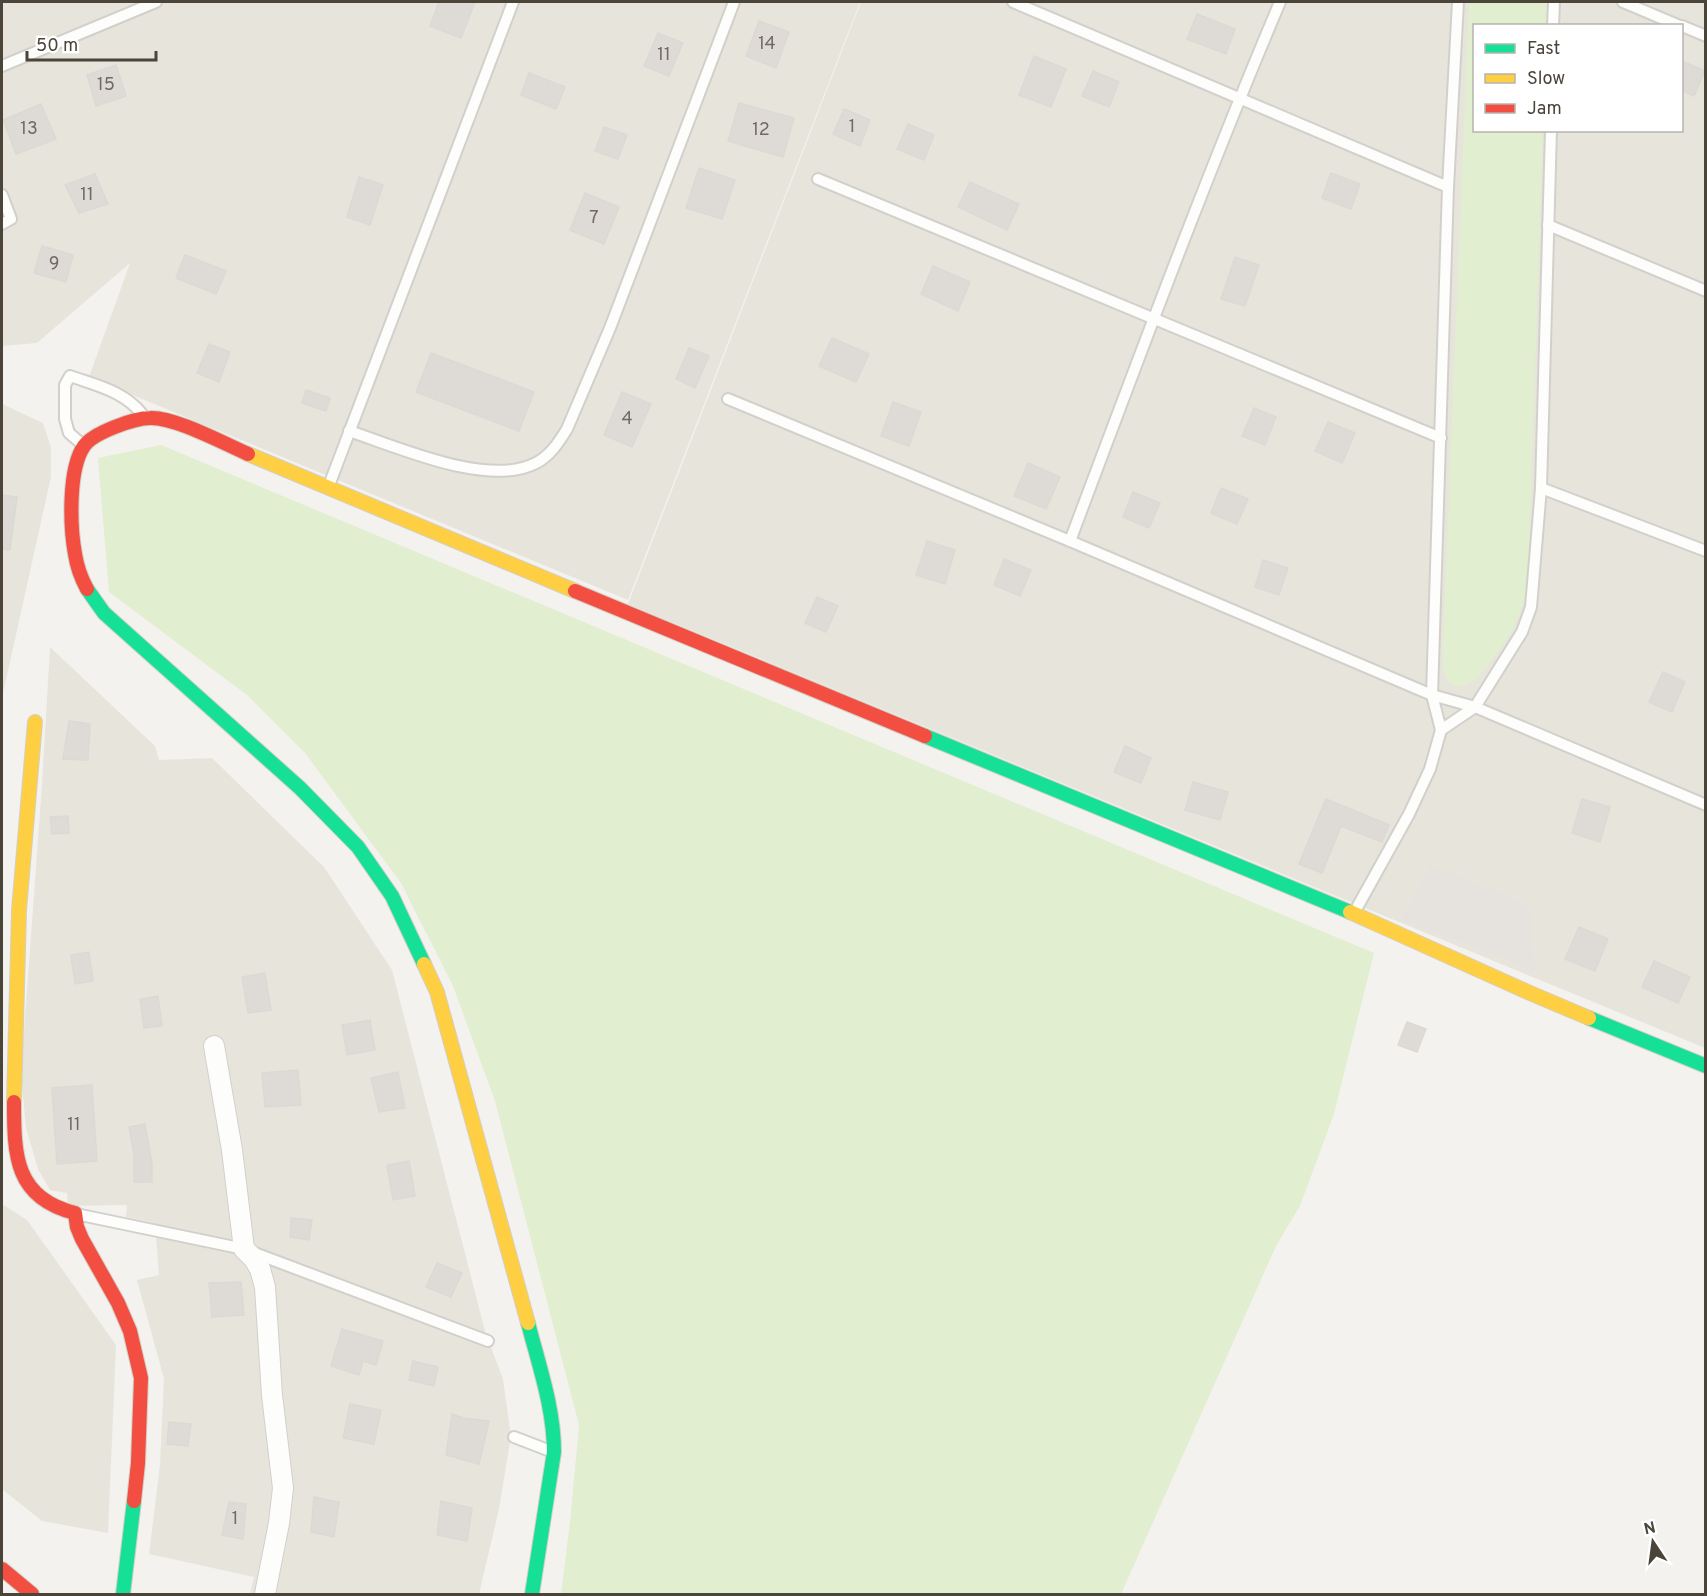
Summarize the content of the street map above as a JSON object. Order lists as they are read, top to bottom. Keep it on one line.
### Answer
{"house_numbers":["14","11","15","1","13","12","11","7","9","4","11","1"],"legend":["Fast","Slow","Jam"],"scale_bar":"50 m","north":"top"}
